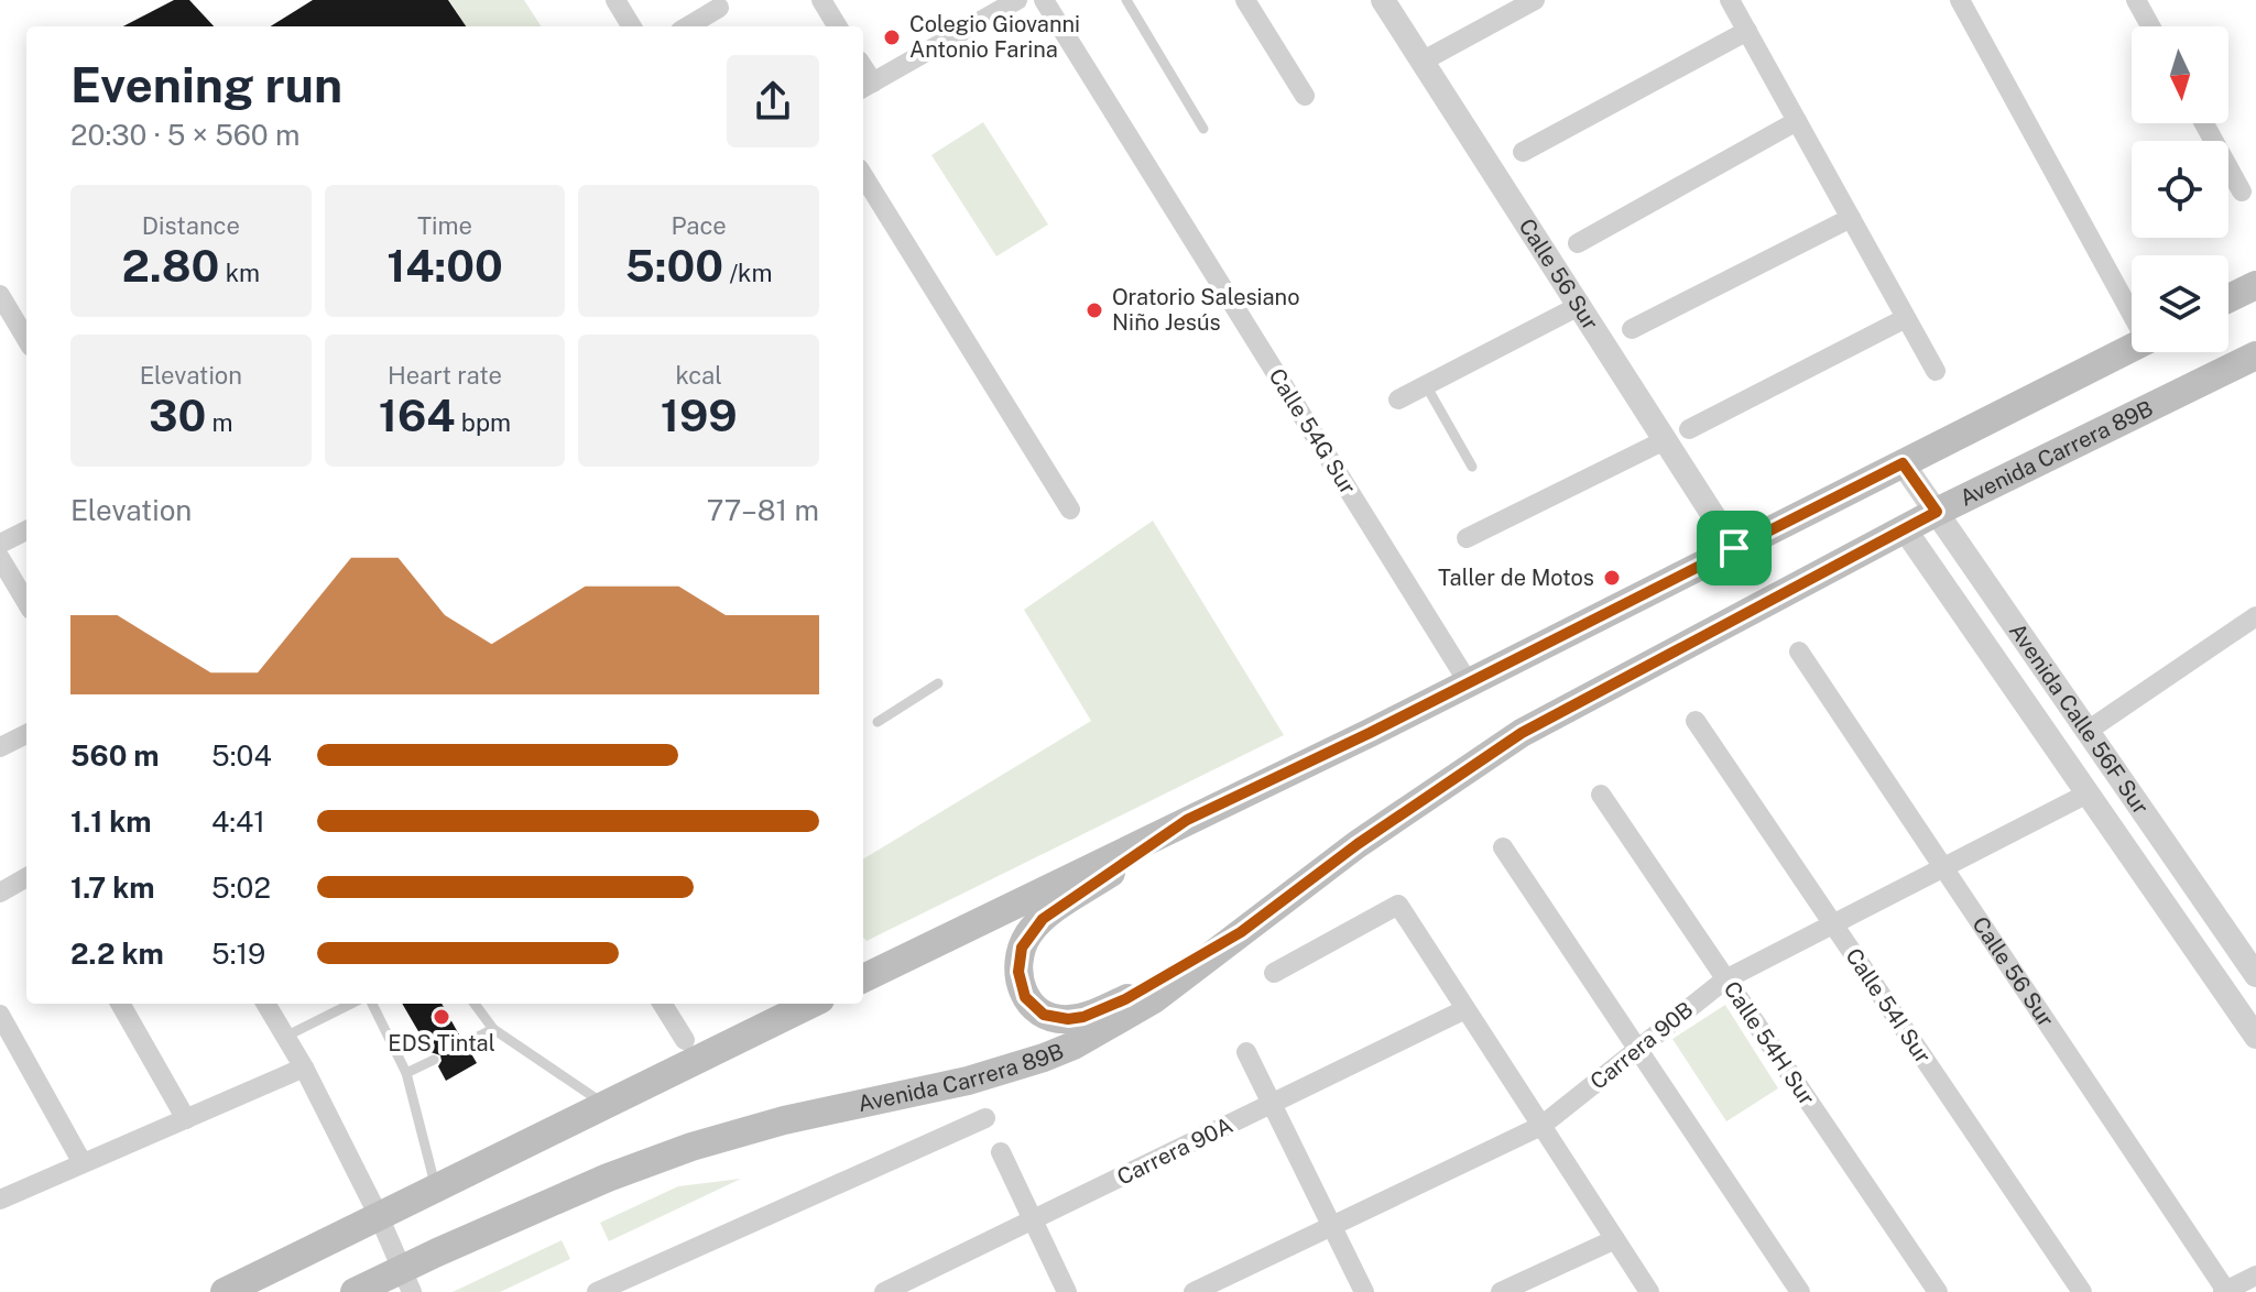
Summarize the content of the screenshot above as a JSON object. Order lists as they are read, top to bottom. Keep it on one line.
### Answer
{"streets":{"main road":["Avenida Carrera 89B"],"street":["Calle 56 Sur","Calle 54G Sur","Avenida Calle 56F Sur","Calle 54I Sur","Calle 54H Sur","Carrera 90B","Carrera 90A"]},"crossings":[["Calle 56 Sur","Carrera 90B"],["Avenida Carrera 89B","Avenida Calle 56F Sur"],["Avenida Calle 56F Sur","Carrera 90B"],["Calle 54I Sur","Carrera 90B"],["Calle 54H Sur","Carrera 90B"]],"places":["Colegio Giovanni Antonio Farina","Oratorio Salesiano Niño Jesús","Taller de Motos","EDS Tintal"],"north":"bottom","page":{"heading":["Evening run","20:30 · 5 × 560 m"],"stats":[["Distance","2.80 km"],["Time","14:00"],["Pace","5:00 /km"],["Elevation","30 m"],["Heart rate","164 bpm"],["kcal","199"]],"chart":["Elevation","77–81 m"],"list":[{"name":"560 m","note":"5:04"},{"name":"1.1 km","note":"4:41"},{"name":"1.7 km","note":"5:02"},{"name":"2.2 km","note":"5:19"}]}}
